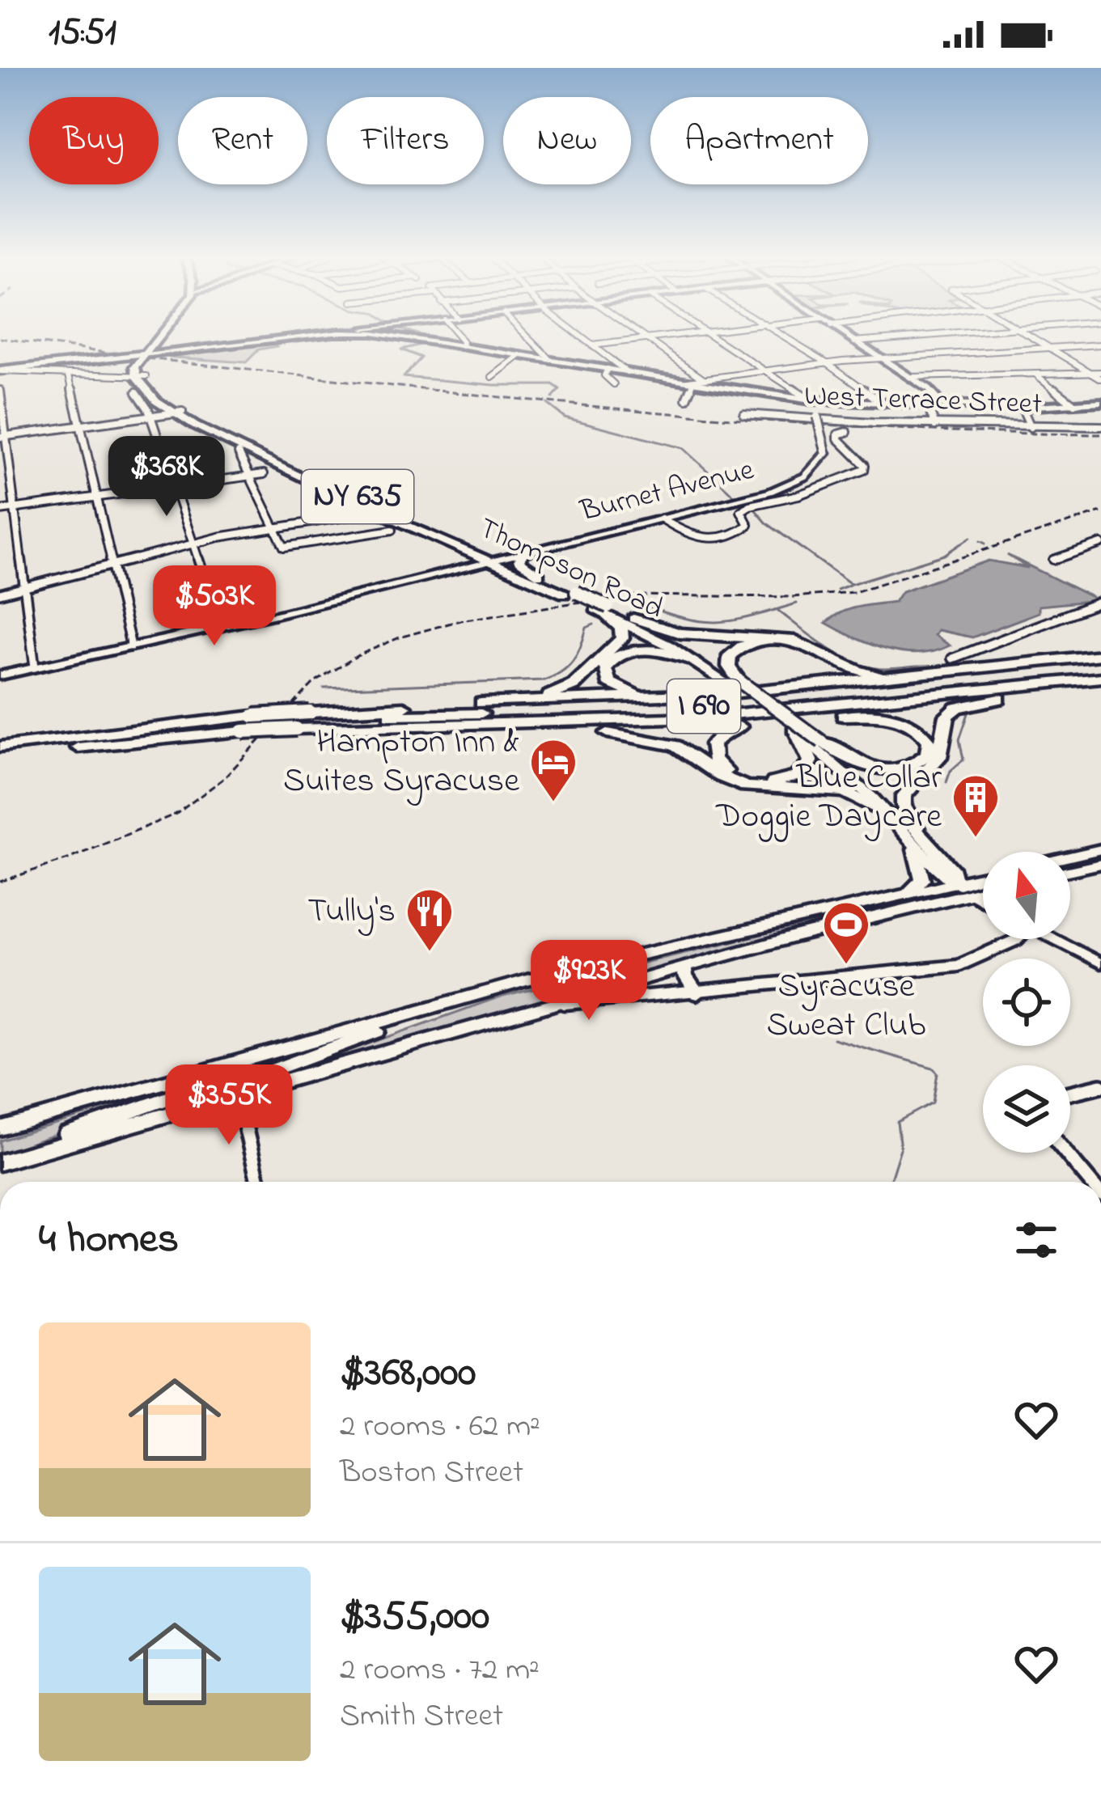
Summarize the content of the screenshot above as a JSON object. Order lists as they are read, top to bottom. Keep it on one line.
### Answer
{"streets":{"highway":["I 690"],"main road":["NY 635","Thompson Road"],"street":["West Terrace Street","Burnet Avenue"]},"crossings":[["Burnet Avenue","Thompson Road"]],"places":{"hotel":["Hampton Inn & Suites Syracuse"],"building":["Blue Collar Doggie Daycare"],"restaurant":["Tully's"],"sports":["Syracuse Sweat Club"]},"north":"top","page":{"status":"15:51","chip":["Buy","Rent","Filters","New","Apartment"],"price":["$368K","$503K","$923K","$355K"],"heading":"4 homes","list":[{"name":"$368,000","note":"2 rooms · 62 m² · Boston Street"},{"name":"$355,000","note":"2 rooms · 72 m² · Smith Street"}]}}
